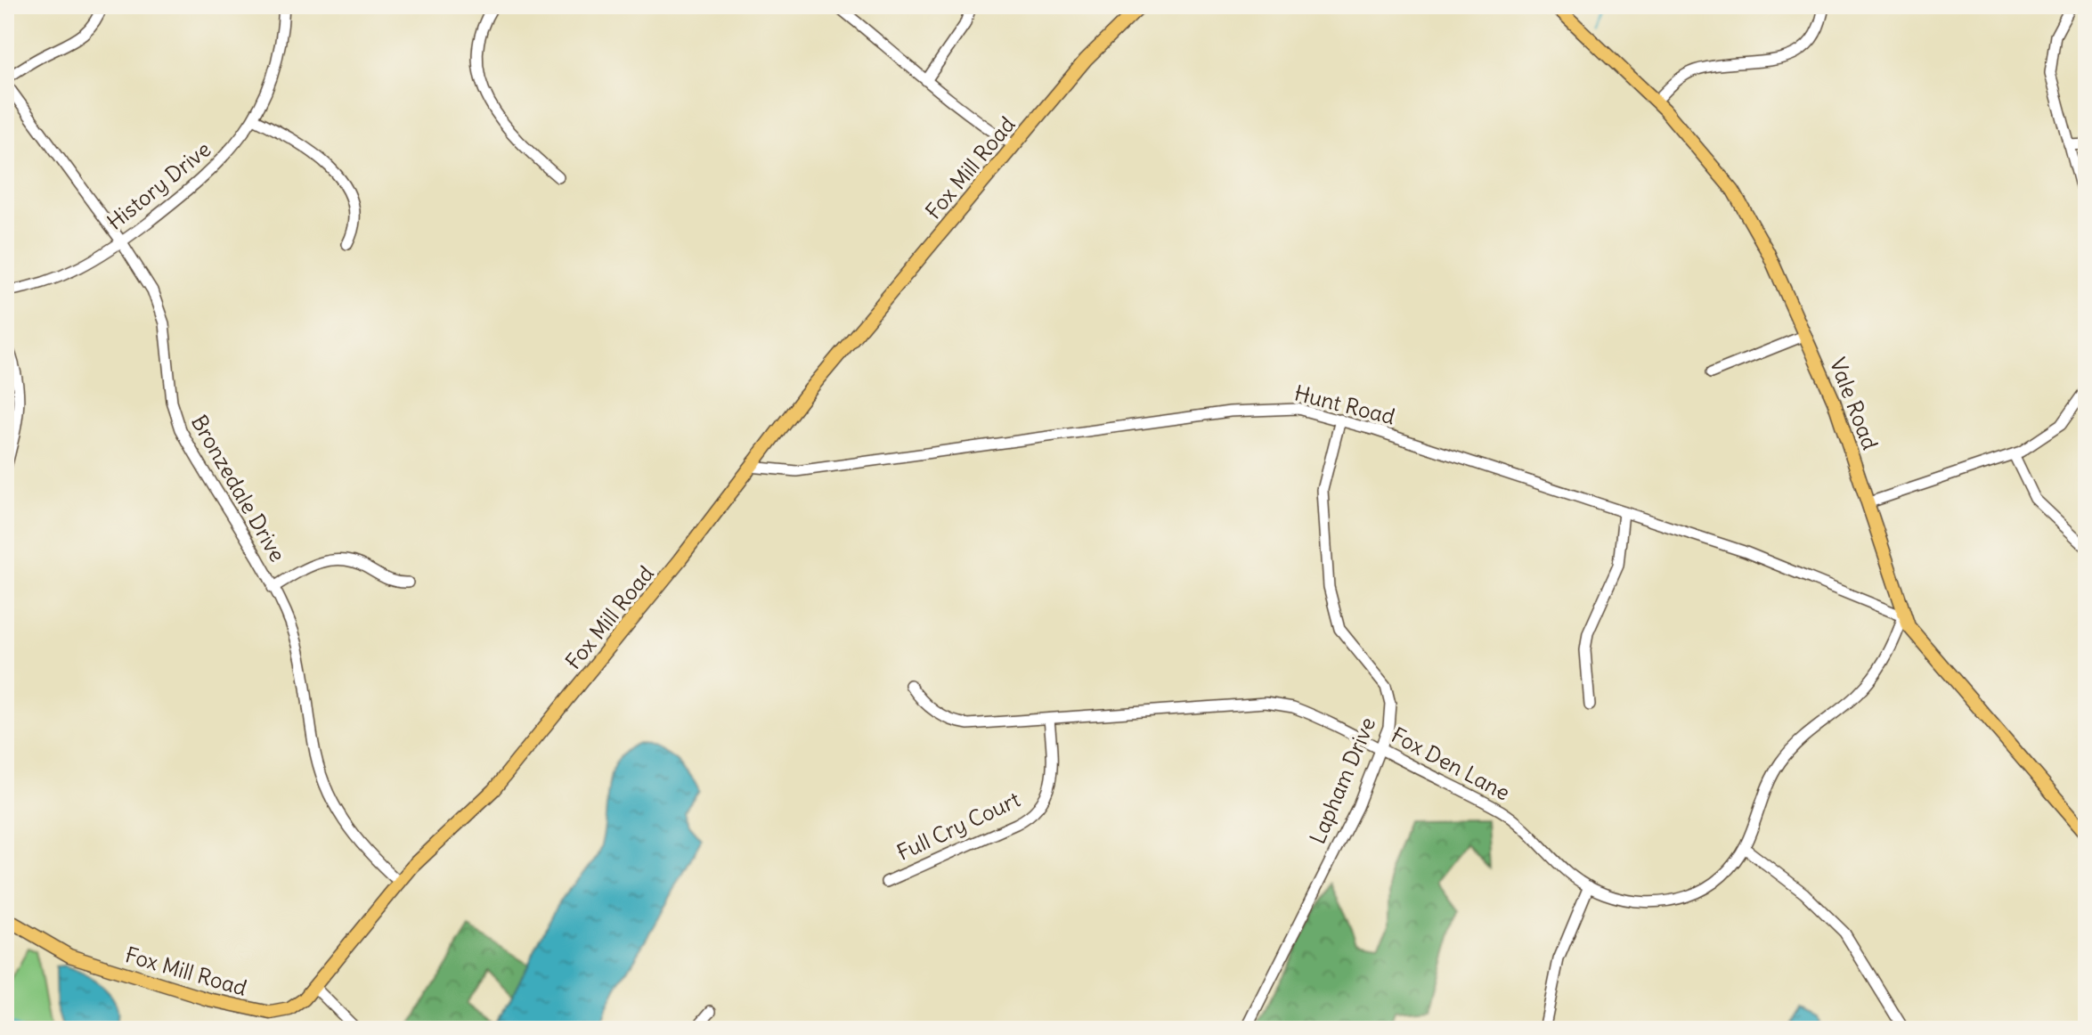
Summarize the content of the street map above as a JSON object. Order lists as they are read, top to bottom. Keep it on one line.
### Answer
{"streets":{"main road":["Fox Mill Road","Vale Road"],"street":["History Drive","Hunt Road","Bronzedale Drive","Fox Den Lane","Lapham Drive","Full Cry Court"]},"crossings":[["Fox Mill Road","Hunt Road"],["Fox Mill Road","Bronzedale Drive"],["History Drive","Bronzedale Drive"],["Vale Road","Hunt Road"],["Vale Road","Fox Den Lane"],["Hunt Road","Fox Den Lane"],["Hunt Road","Lapham Drive"],["Fox Den Lane","Lapham Drive"],["Fox Den Lane","Full Cry Court"]]}
